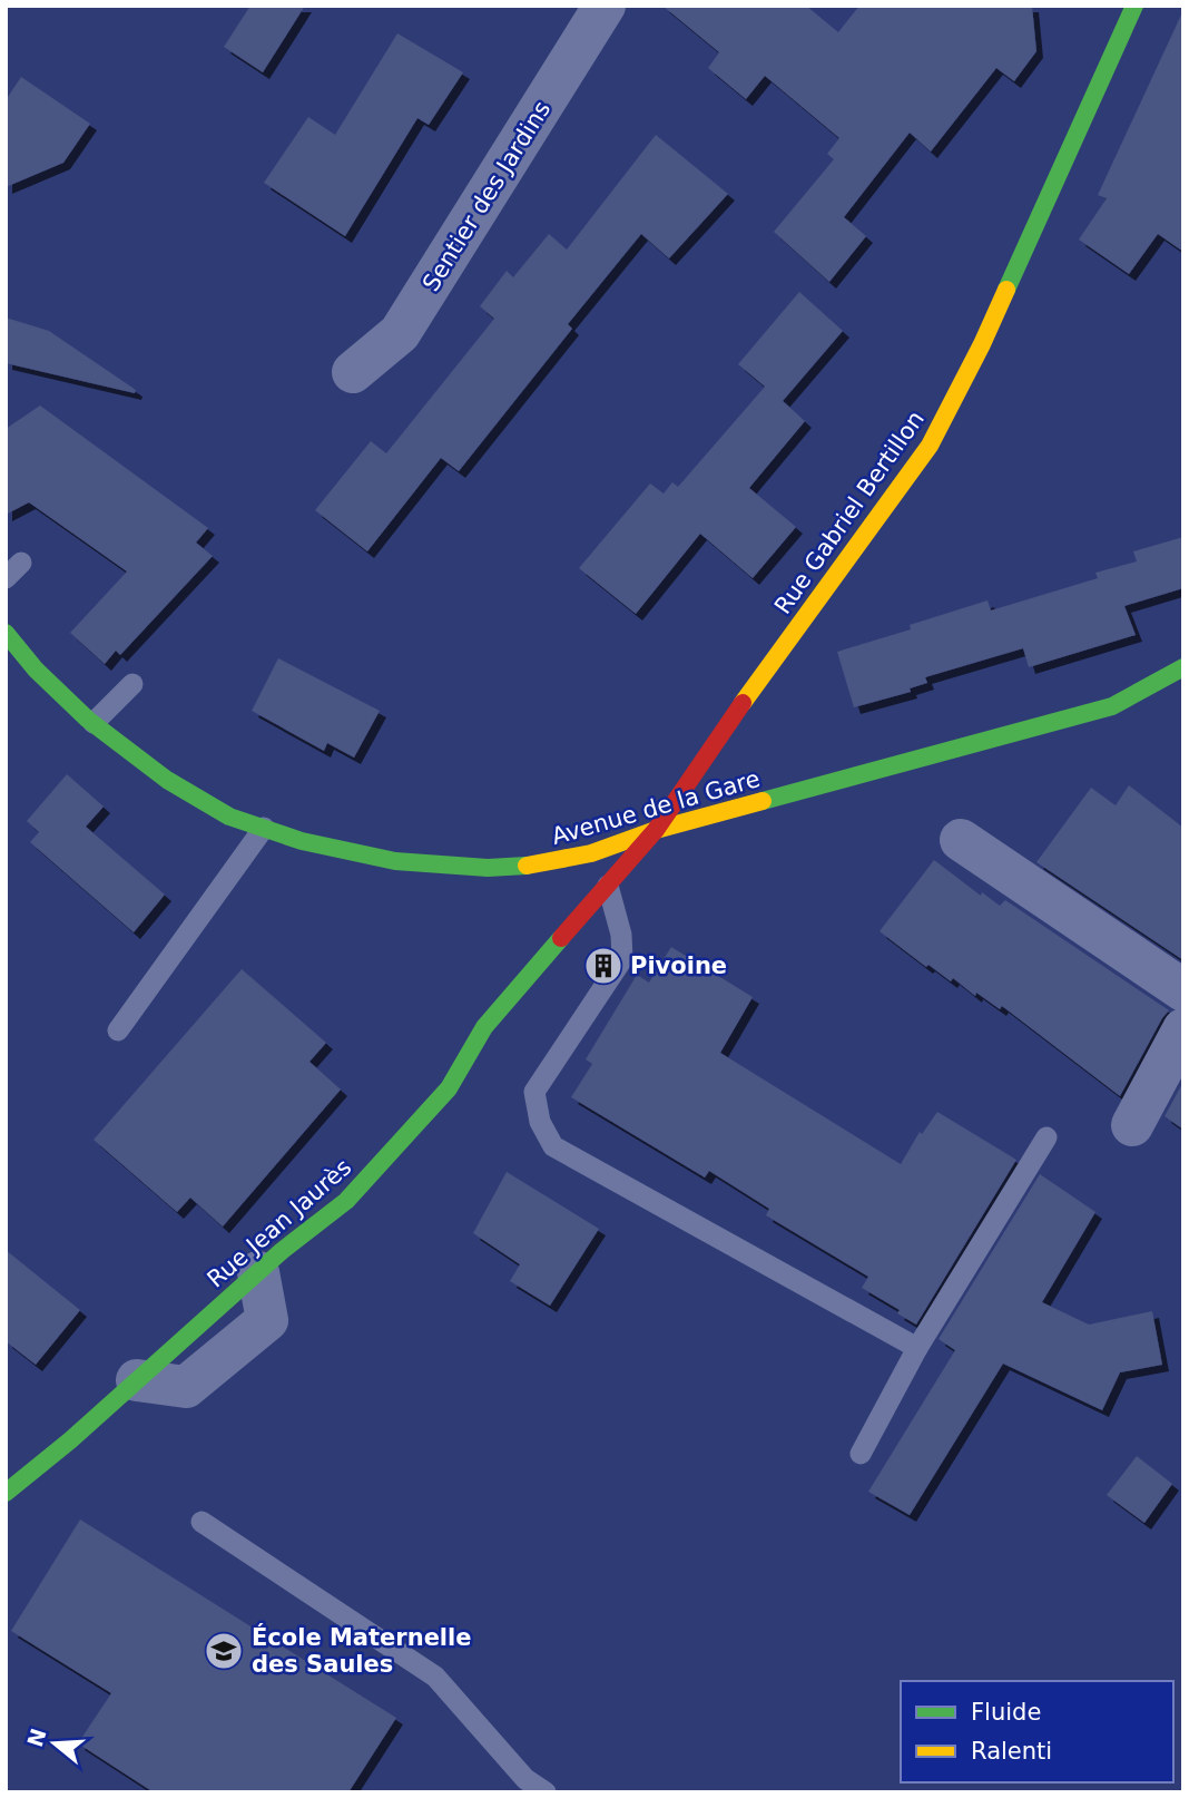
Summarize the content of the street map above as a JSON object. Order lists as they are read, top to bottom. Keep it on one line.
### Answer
{"streets":{"main road":["Rue Gabriel Bertillon","Avenue de la Gare","Rue Jean Jaurès"],"street":["Sentier des Jardins"]},"crossings":[["Rue Gabriel Bertillon","Avenue de la Gare"],["Rue Gabriel Bertillon","Rue Jean Jaurès"]],"places":{"building":["Pivoine"],"school or university":["École Maternelle des Saules"]},"legend":["Fluide","Ralenti"],"north":"left"}
